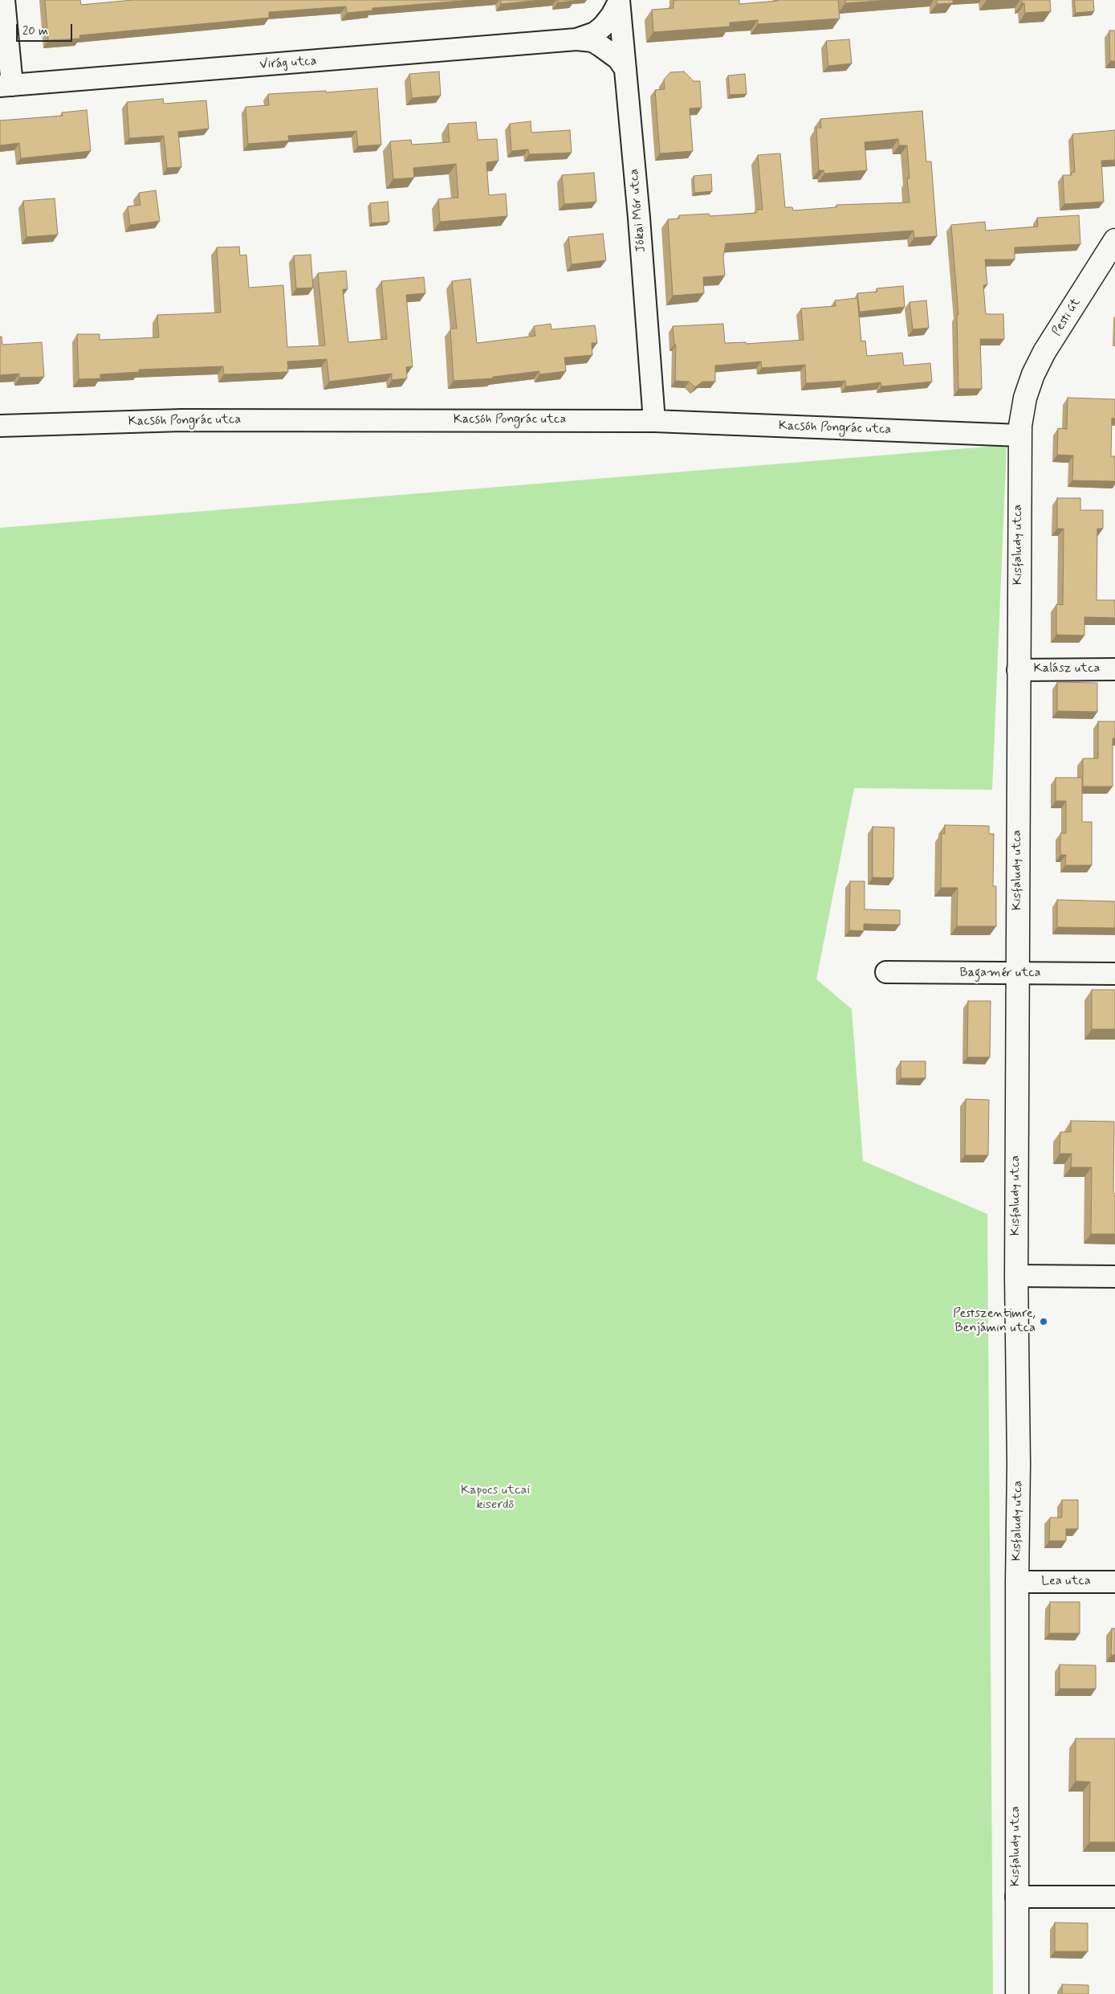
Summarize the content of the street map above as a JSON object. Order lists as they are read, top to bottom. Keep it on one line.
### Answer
{"streets":{"street":["Virág utca","Jókai Mór utca","Pesti út","Kacsóh Pongrác utca","Kisfaludy utca","Kalász utca","Bagamér utca","Lea utca"]},"crossings":[["Virág utca","Jókai Mór utca"],["Jókai Mór utca","Kacsóh Pongrác utca"],["Pesti út","Kisfaludy utca"],["Kacsóh Pongrác utca","Kisfaludy utca"],["Kisfaludy utca","Kalász utca"],["Kisfaludy utca","Bagamér utca"],["Kisfaludy utca","Lea utca"]],"parks":["Kapocs utcai kiserdő"],"places":["Pestszentimre, Benjámin utca"],"scale_bar":"20 m"}
